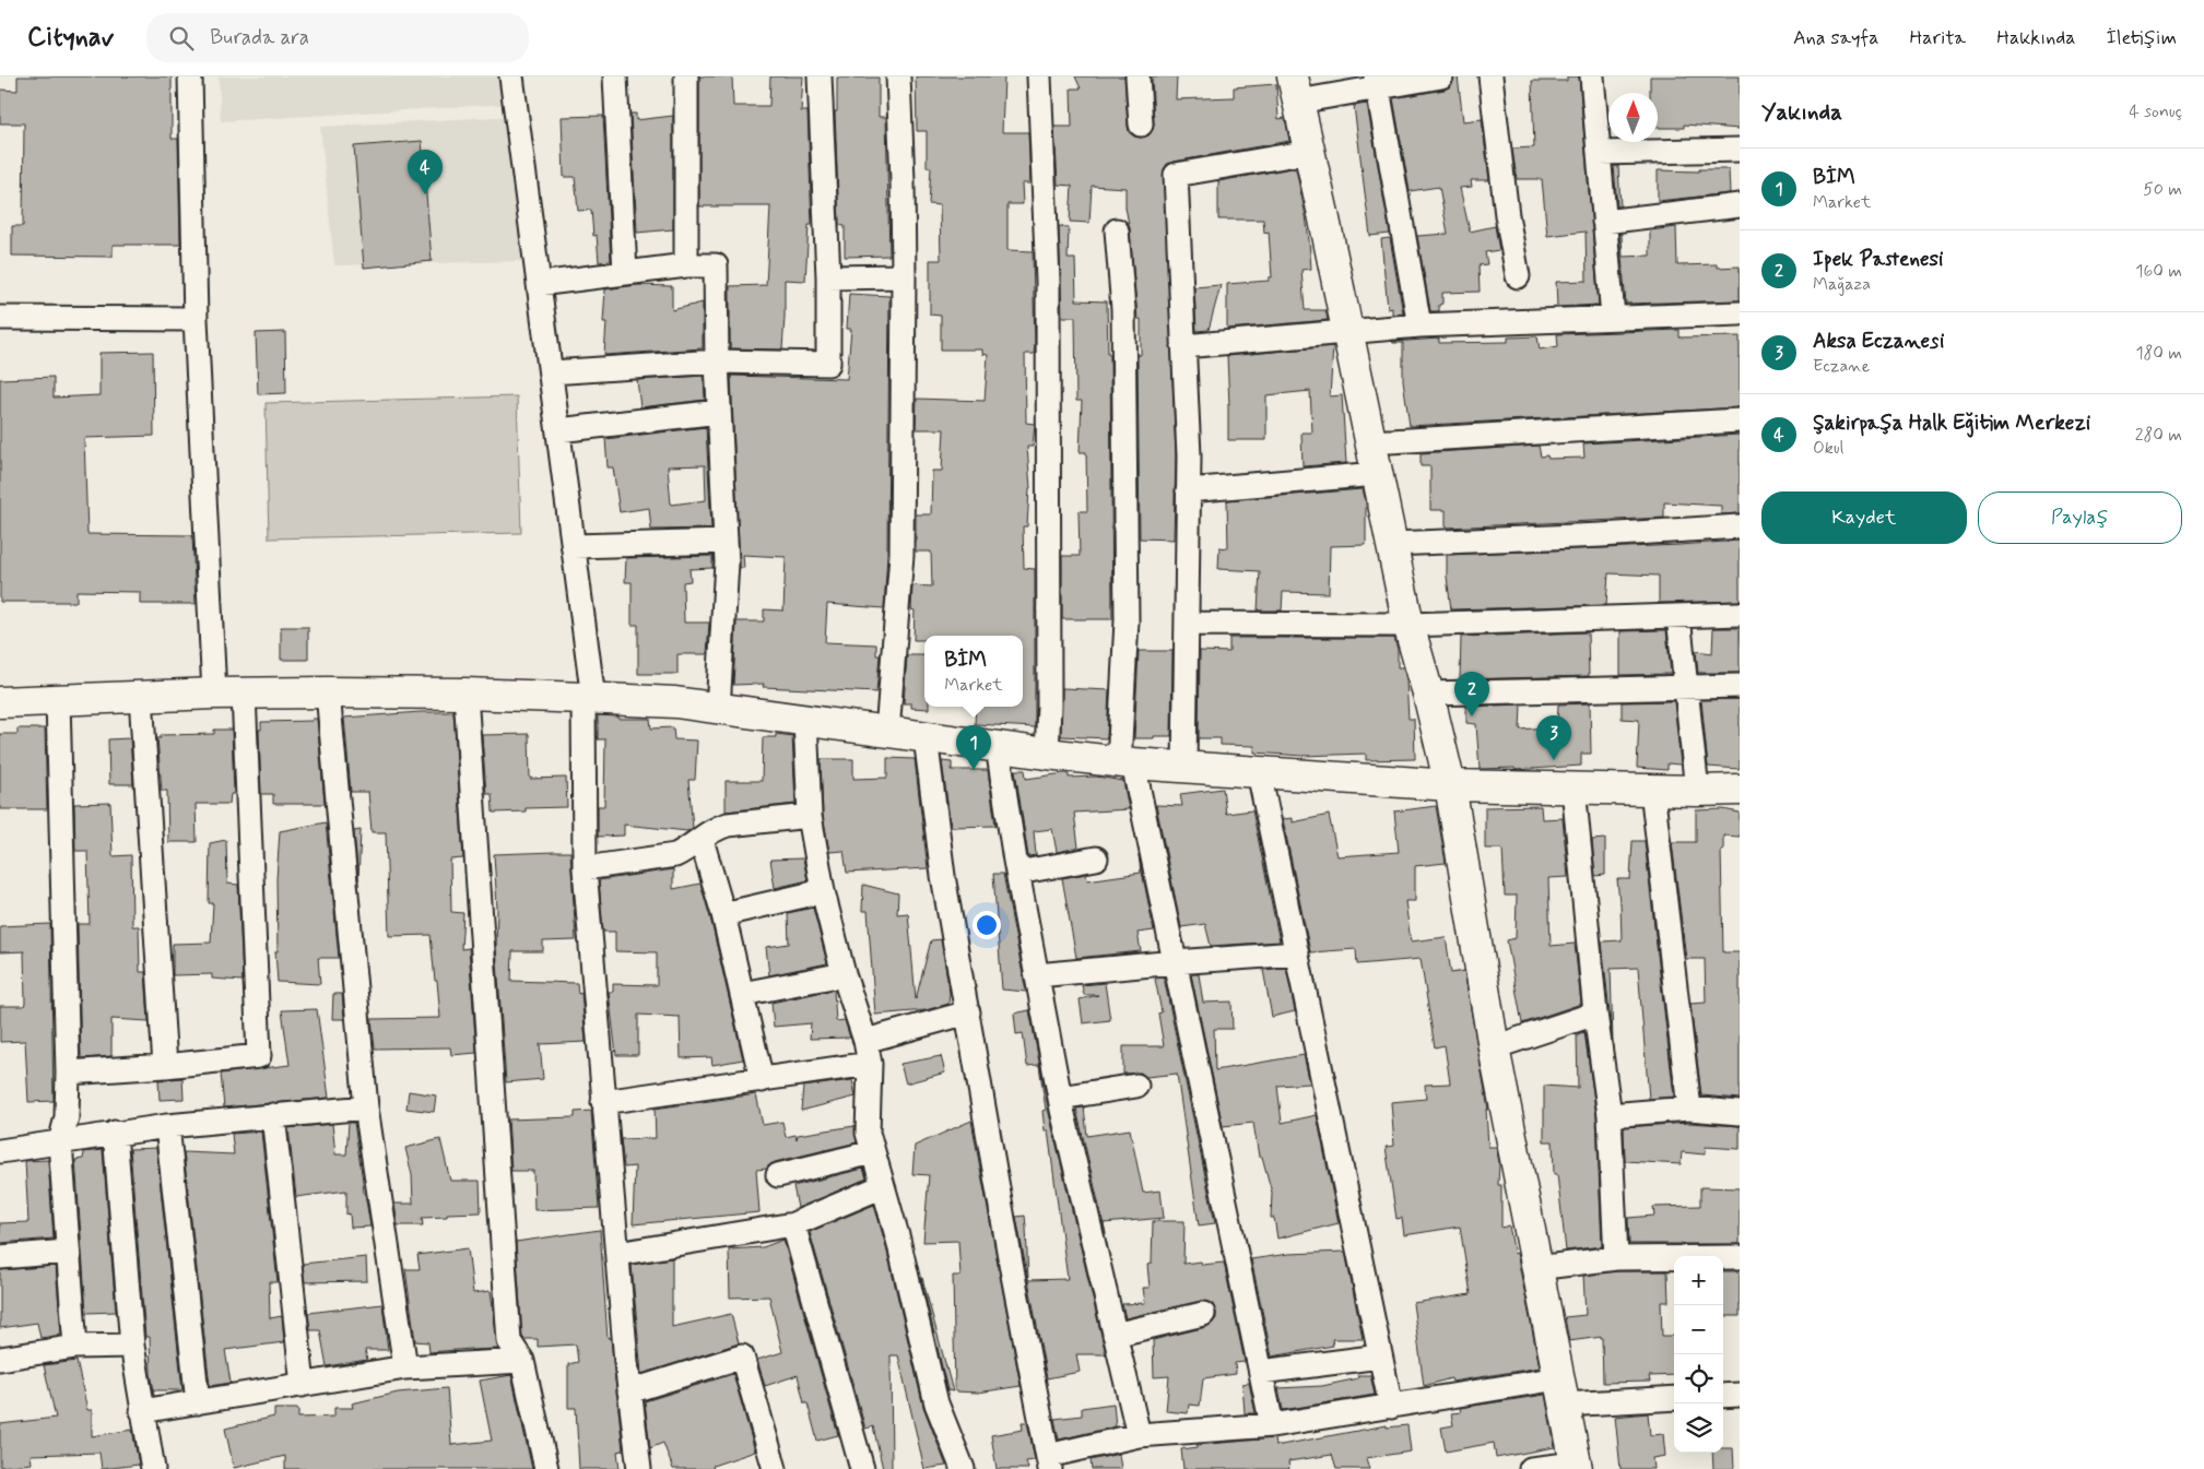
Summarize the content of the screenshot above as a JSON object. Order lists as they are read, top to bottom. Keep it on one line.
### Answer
{"north":"top","page":{"header":"Citynav","search":"Burada ara","nav":["Ana sayfa","Harita","Hakkında","İletişim"],"heading":["Yakında","4 sonuç"],"list":[{"mark":"1","name":"BİM","note":"Market","value":"50 m"},{"mark":"2","name":"Ipek Pastenesi","note":"Mağaza","value":"160 m"},{"mark":"3","name":"Aksa Eczanesi","note":"Eczane","value":"180 m"},{"mark":"4","name":"Şakirpaşa Halk Eğitim Merkezi","note":"Okul","value":"280 m"}],"pins":["4","2","3","1"],"buttons":["Kaydet","Paylaş"],"popup":["BİM","Market"],"map_buttons":["+","−"]}}
